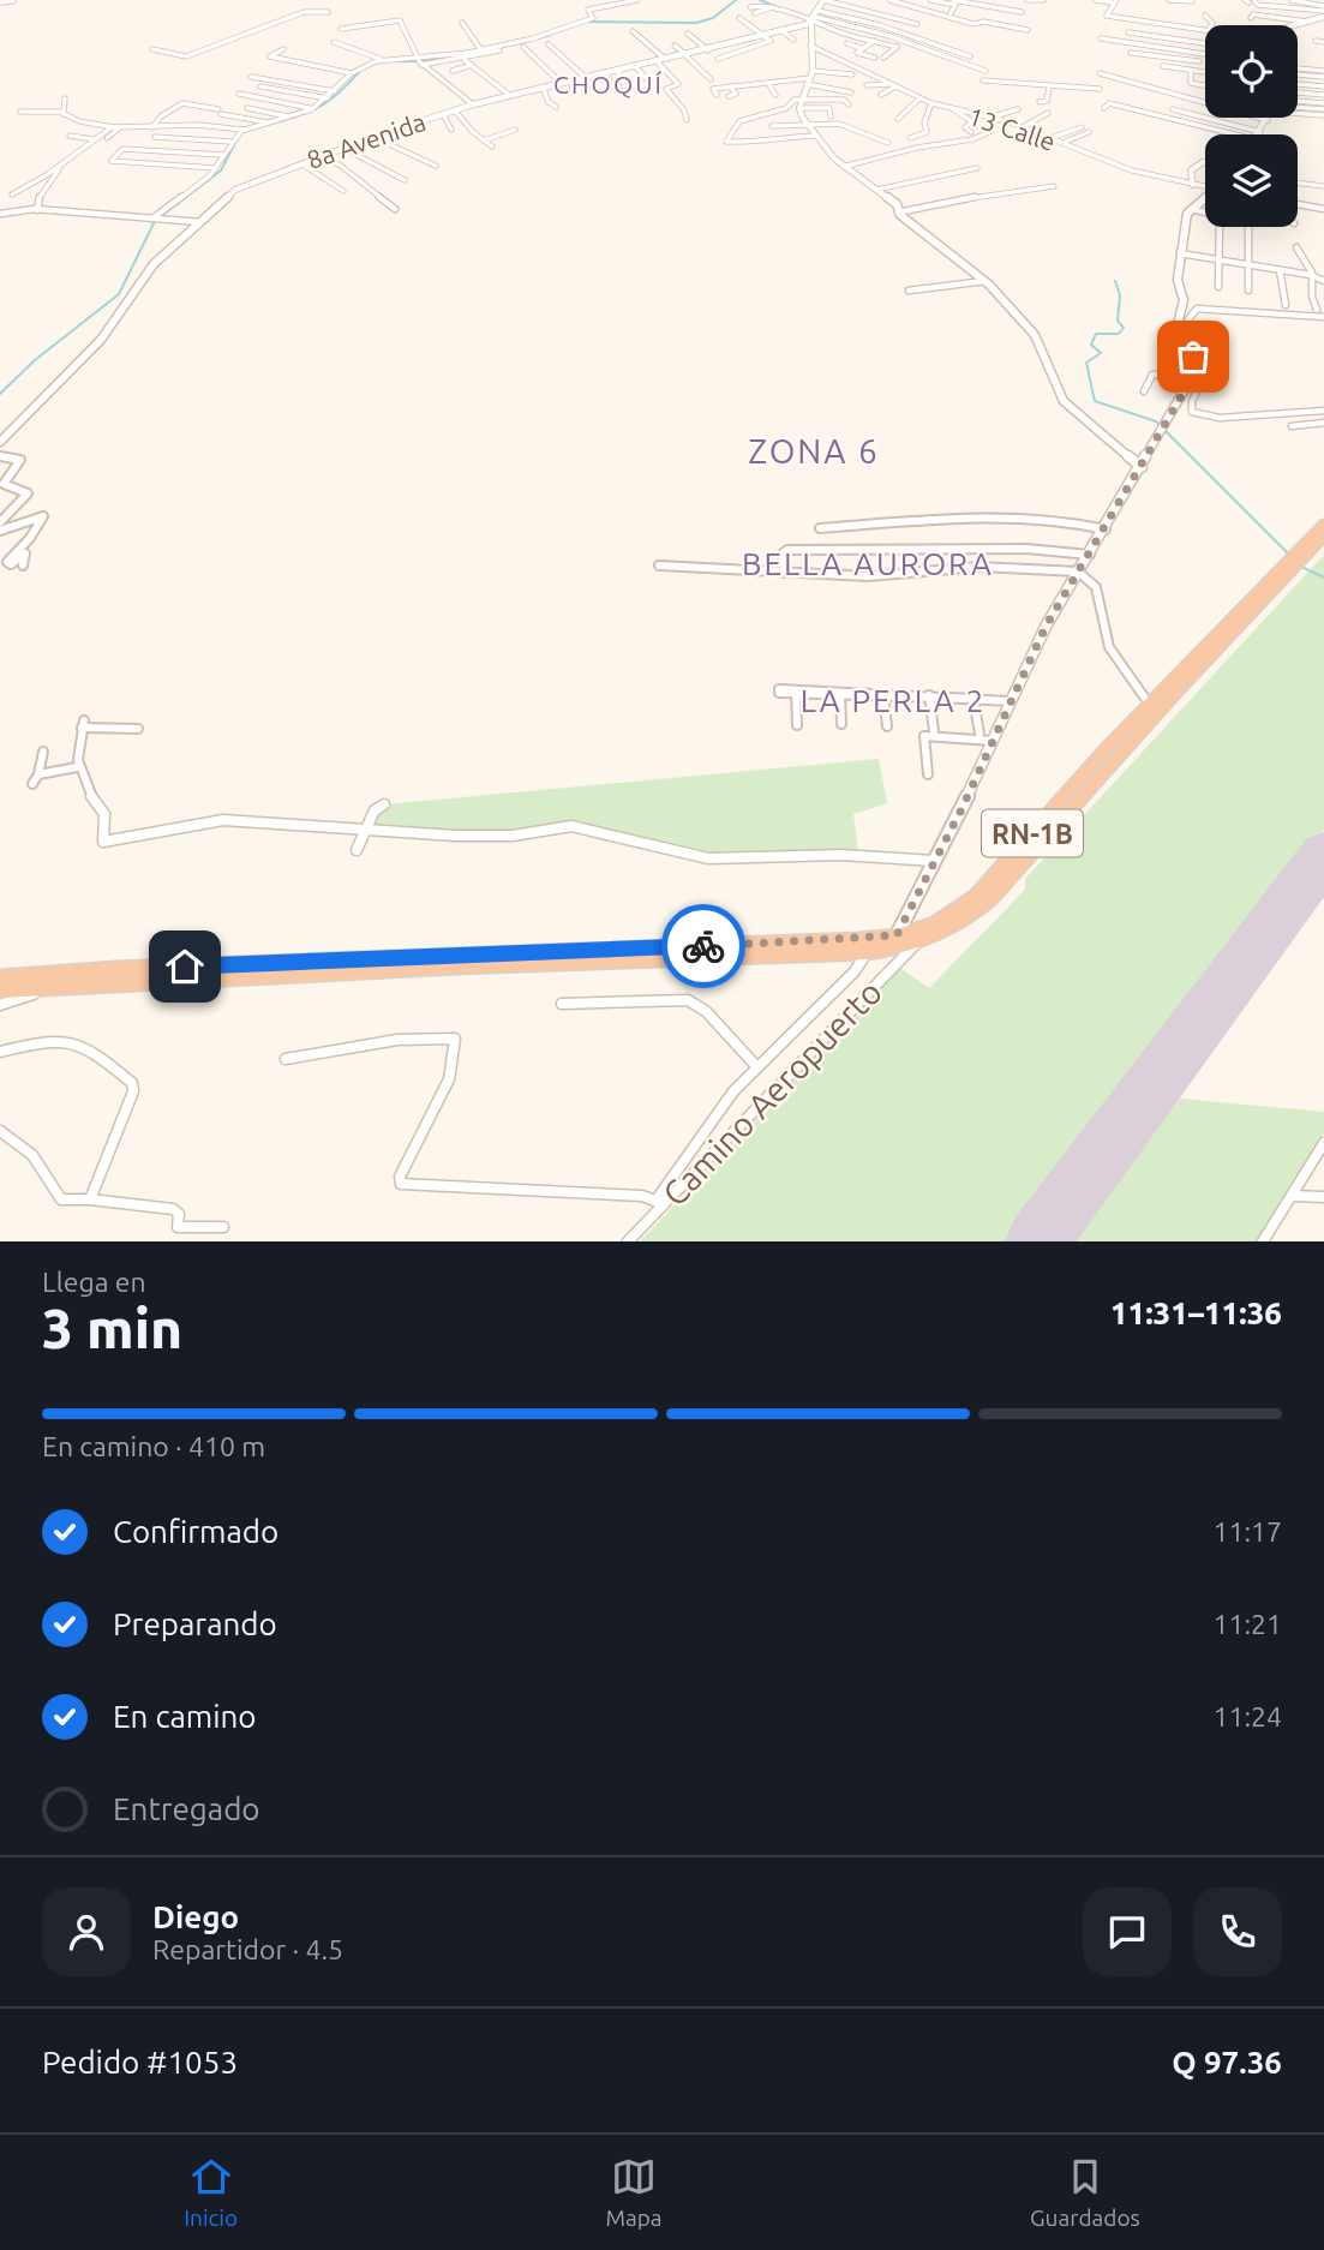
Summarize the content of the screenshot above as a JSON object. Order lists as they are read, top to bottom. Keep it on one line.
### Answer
{"streets":{"highway":["RN-1B"],"street":["13 Calle","8a Avenida","Camino Aeropuerto"]},"crossings":[["RN-1B","Camino Aeropuerto"]],"districts":["CHOQUÍ","ZONA 6","BELLA AURORA","LA PERLA 2"],"page":{"heading":["3 min","Llega en","11:31–11:36"],"panel":["Diego","Repartidor · 4.5","Pedido #1053","Q 97.36"],"bar":"En camino · 410 m","list":[["Confirmado","11:17"],["Preparando","11:21"],["En camino","11:24"],"Entregado"],"tabs":["Inicio","Mapa","Guardados"]}}
